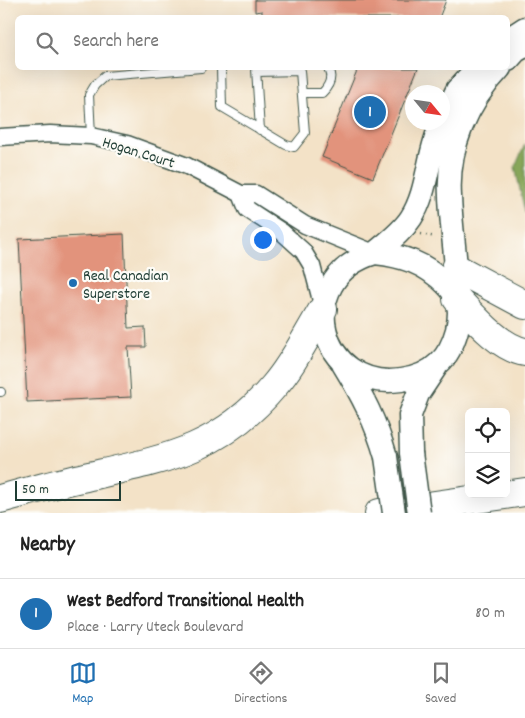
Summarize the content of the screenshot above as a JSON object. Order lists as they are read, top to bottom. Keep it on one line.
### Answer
{"streets":{"street":["Hogan Court"]},"places":["Real Canadian Superstore"],"scale_bar":"50 m","north":"bottom right","page":{"search":"Search here","pins":"1","scale":"50 m","heading":"Nearby","list":[{"mark":"1","name":"West Bedford Transitional Health","note":"Place · Larry Uteck Boulevard","value":"80 m"}],"nav":["Map","Directions","Saved"]}}
